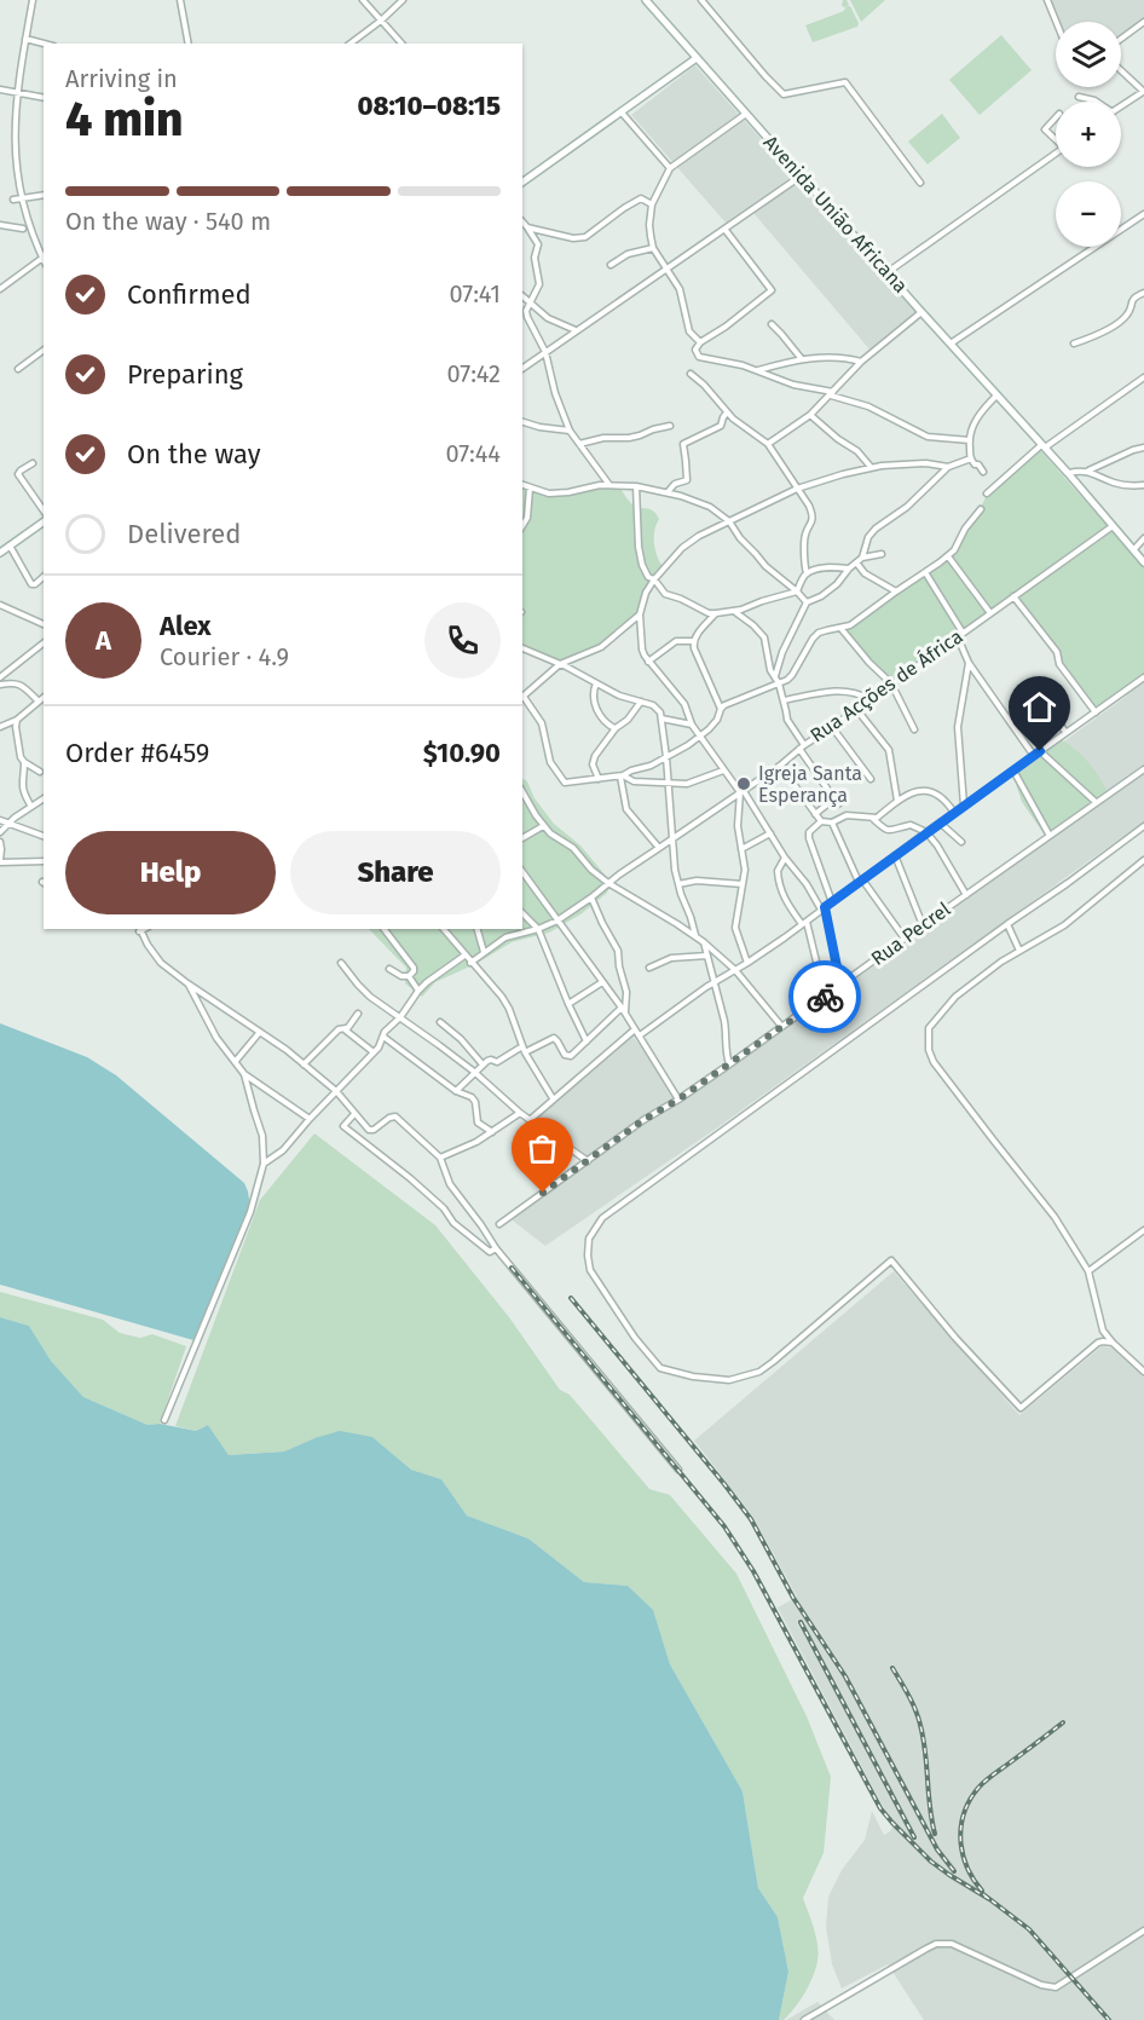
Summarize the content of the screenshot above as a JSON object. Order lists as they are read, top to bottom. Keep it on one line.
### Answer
{"streets":{"main road":["Avenida União Africana"],"street":["Rua Acções de África","Rua Pecrel"]},"crossings":[["Avenida União Africana","Rua Acções de África"]],"places":["Igreja Santa Esperança"],"page":{"map_buttons":["+","−"],"heading":["4 min","Arriving in","08:10–08:15"],"panel":["Alex","Courier · 4.9","Order #6459","$10.90"],"bar":"On the way · 540 m","list":[["Confirmed","07:41"],["Preparing","07:42"],["On the way","07:44"],"Delivered"],"round":"A","buttons":["Help","Share"]}}
